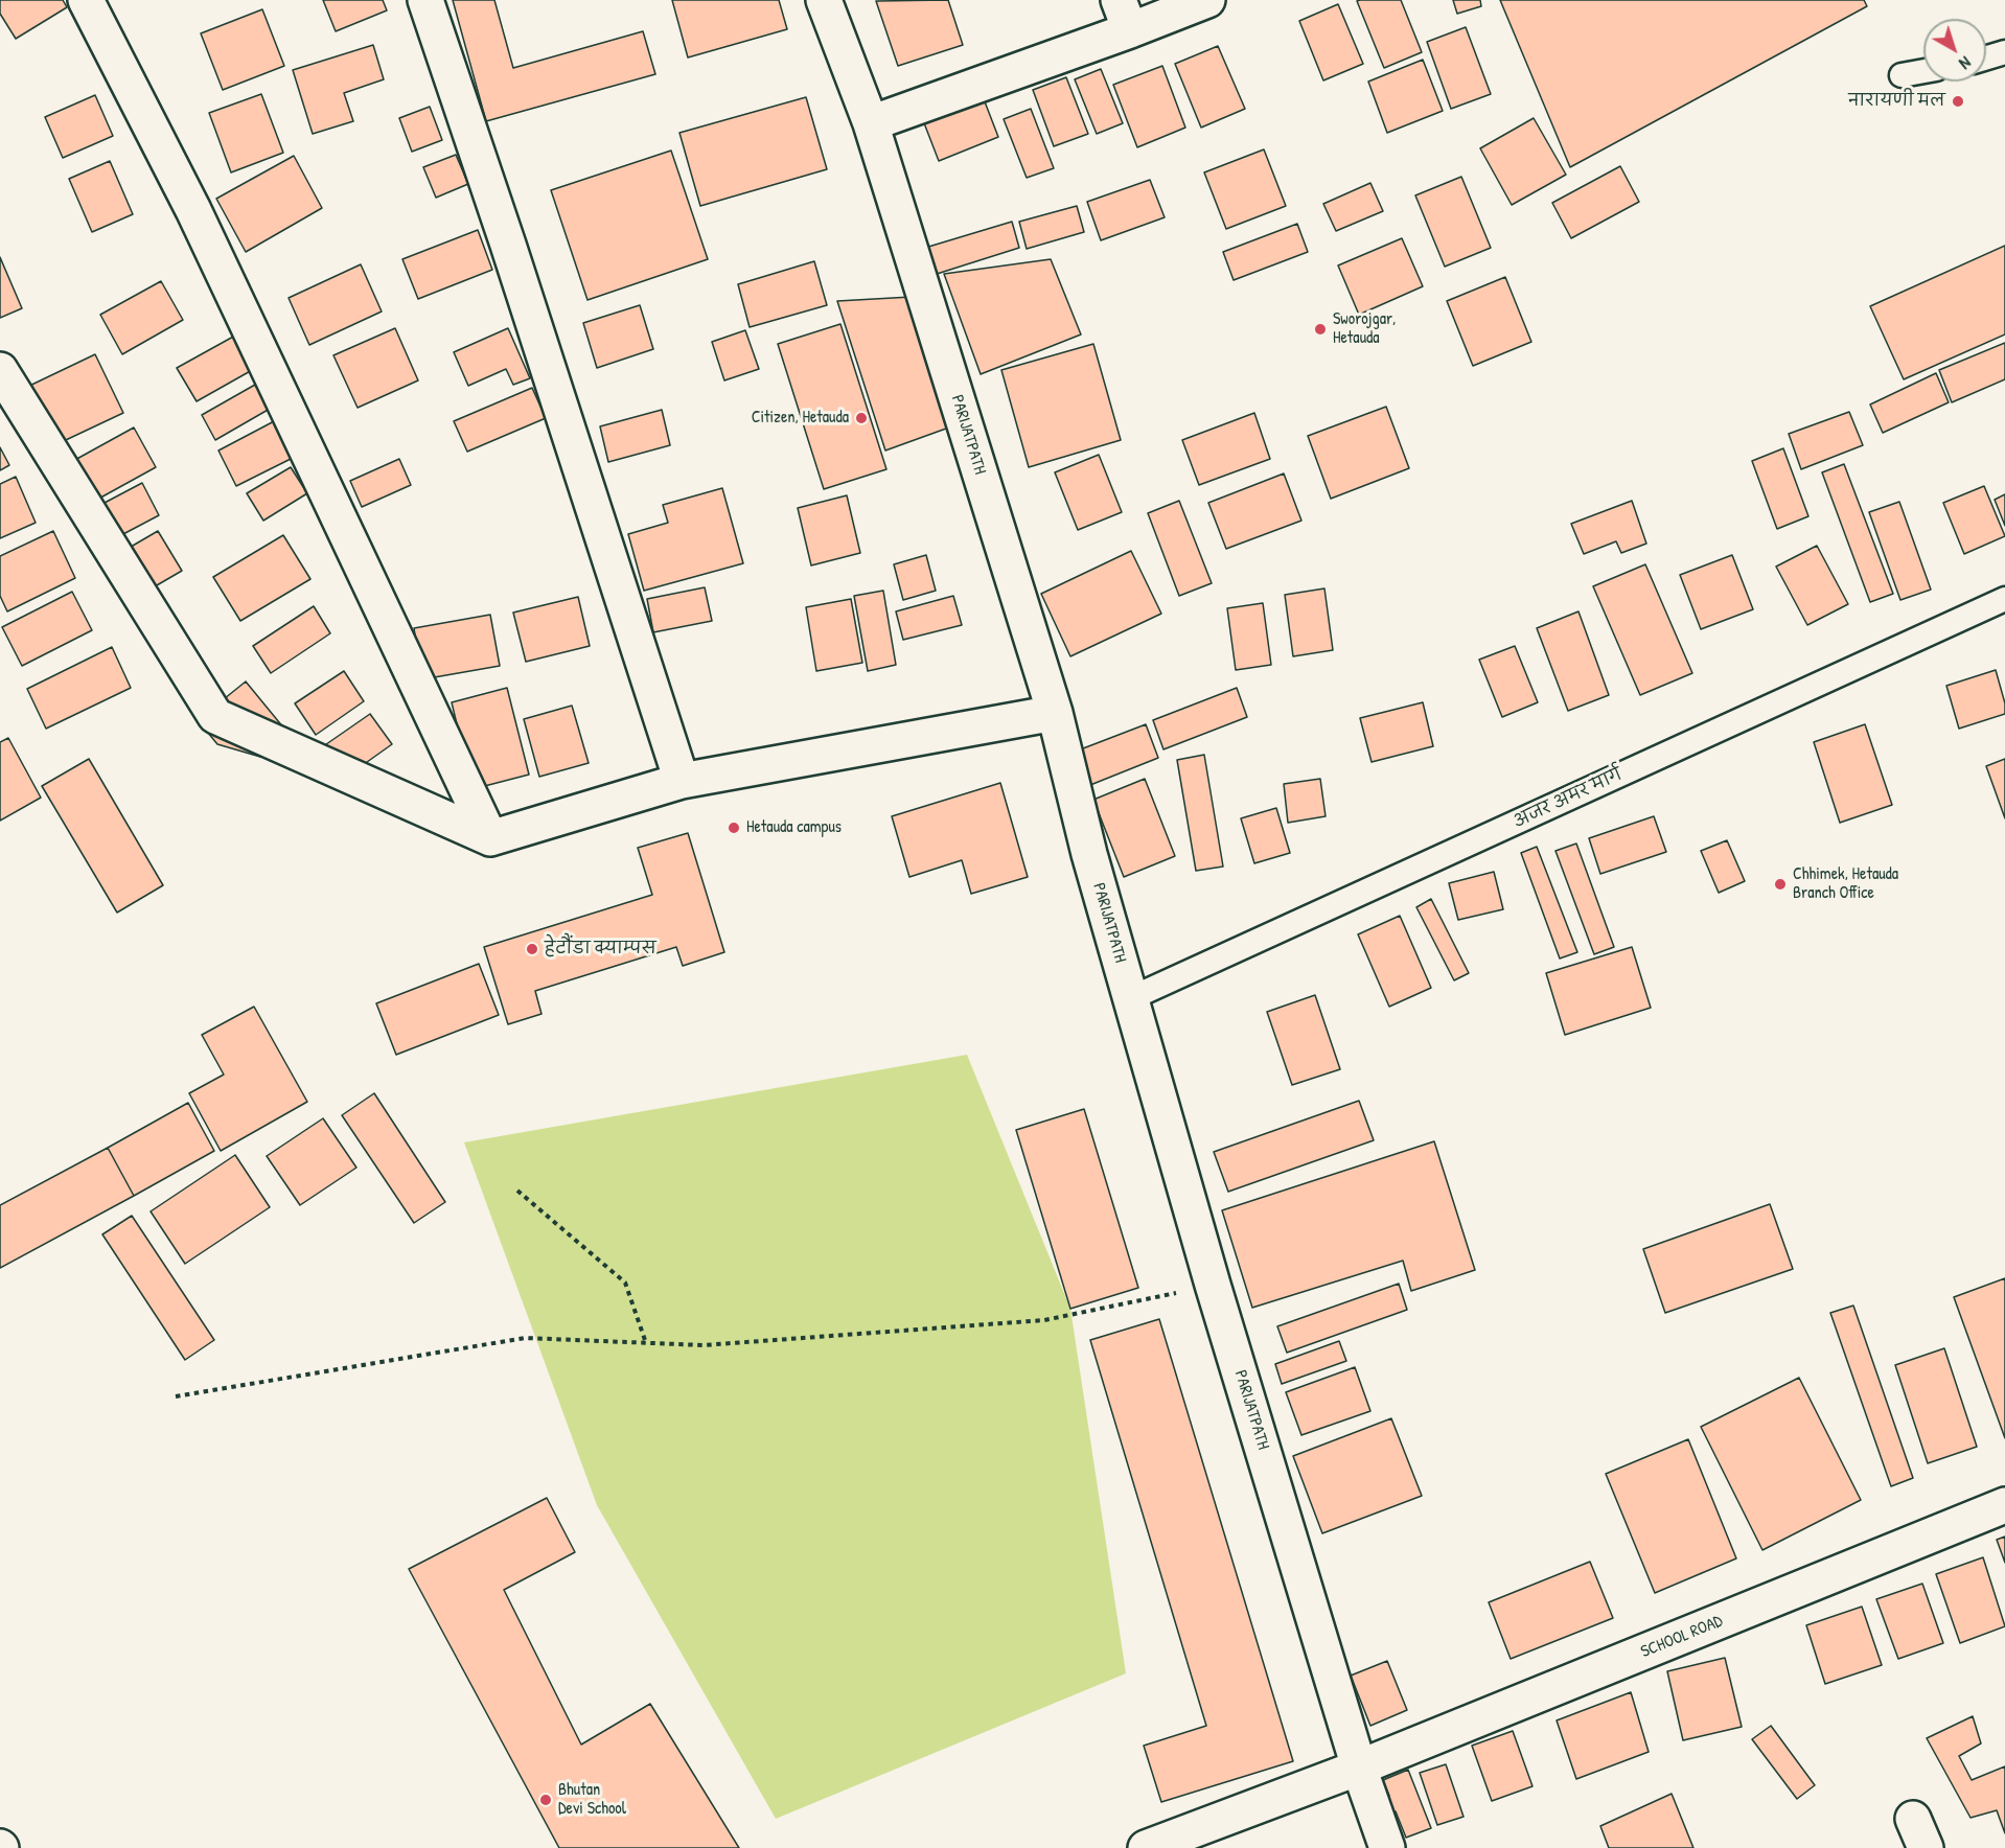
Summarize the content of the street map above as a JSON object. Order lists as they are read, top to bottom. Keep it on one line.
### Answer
{"streets":{"street":["PARIJATPATH","SCHOOL ROAD"],"lane":["अजर अमर मार्ग"]},"crossings":[["PARIJATPATH","अजर अमर मार्ग"],["PARIJATPATH","SCHOOL ROAD"]],"places":["नारायणी मल","Sworojgar, Hetauda","Citizen, Hetauda","Hetauda campus","Chhimek, Hetauda Branch Office","हेटौंडा क्याम्पस","Bhutan Devi School"],"north":"bottom right"}
